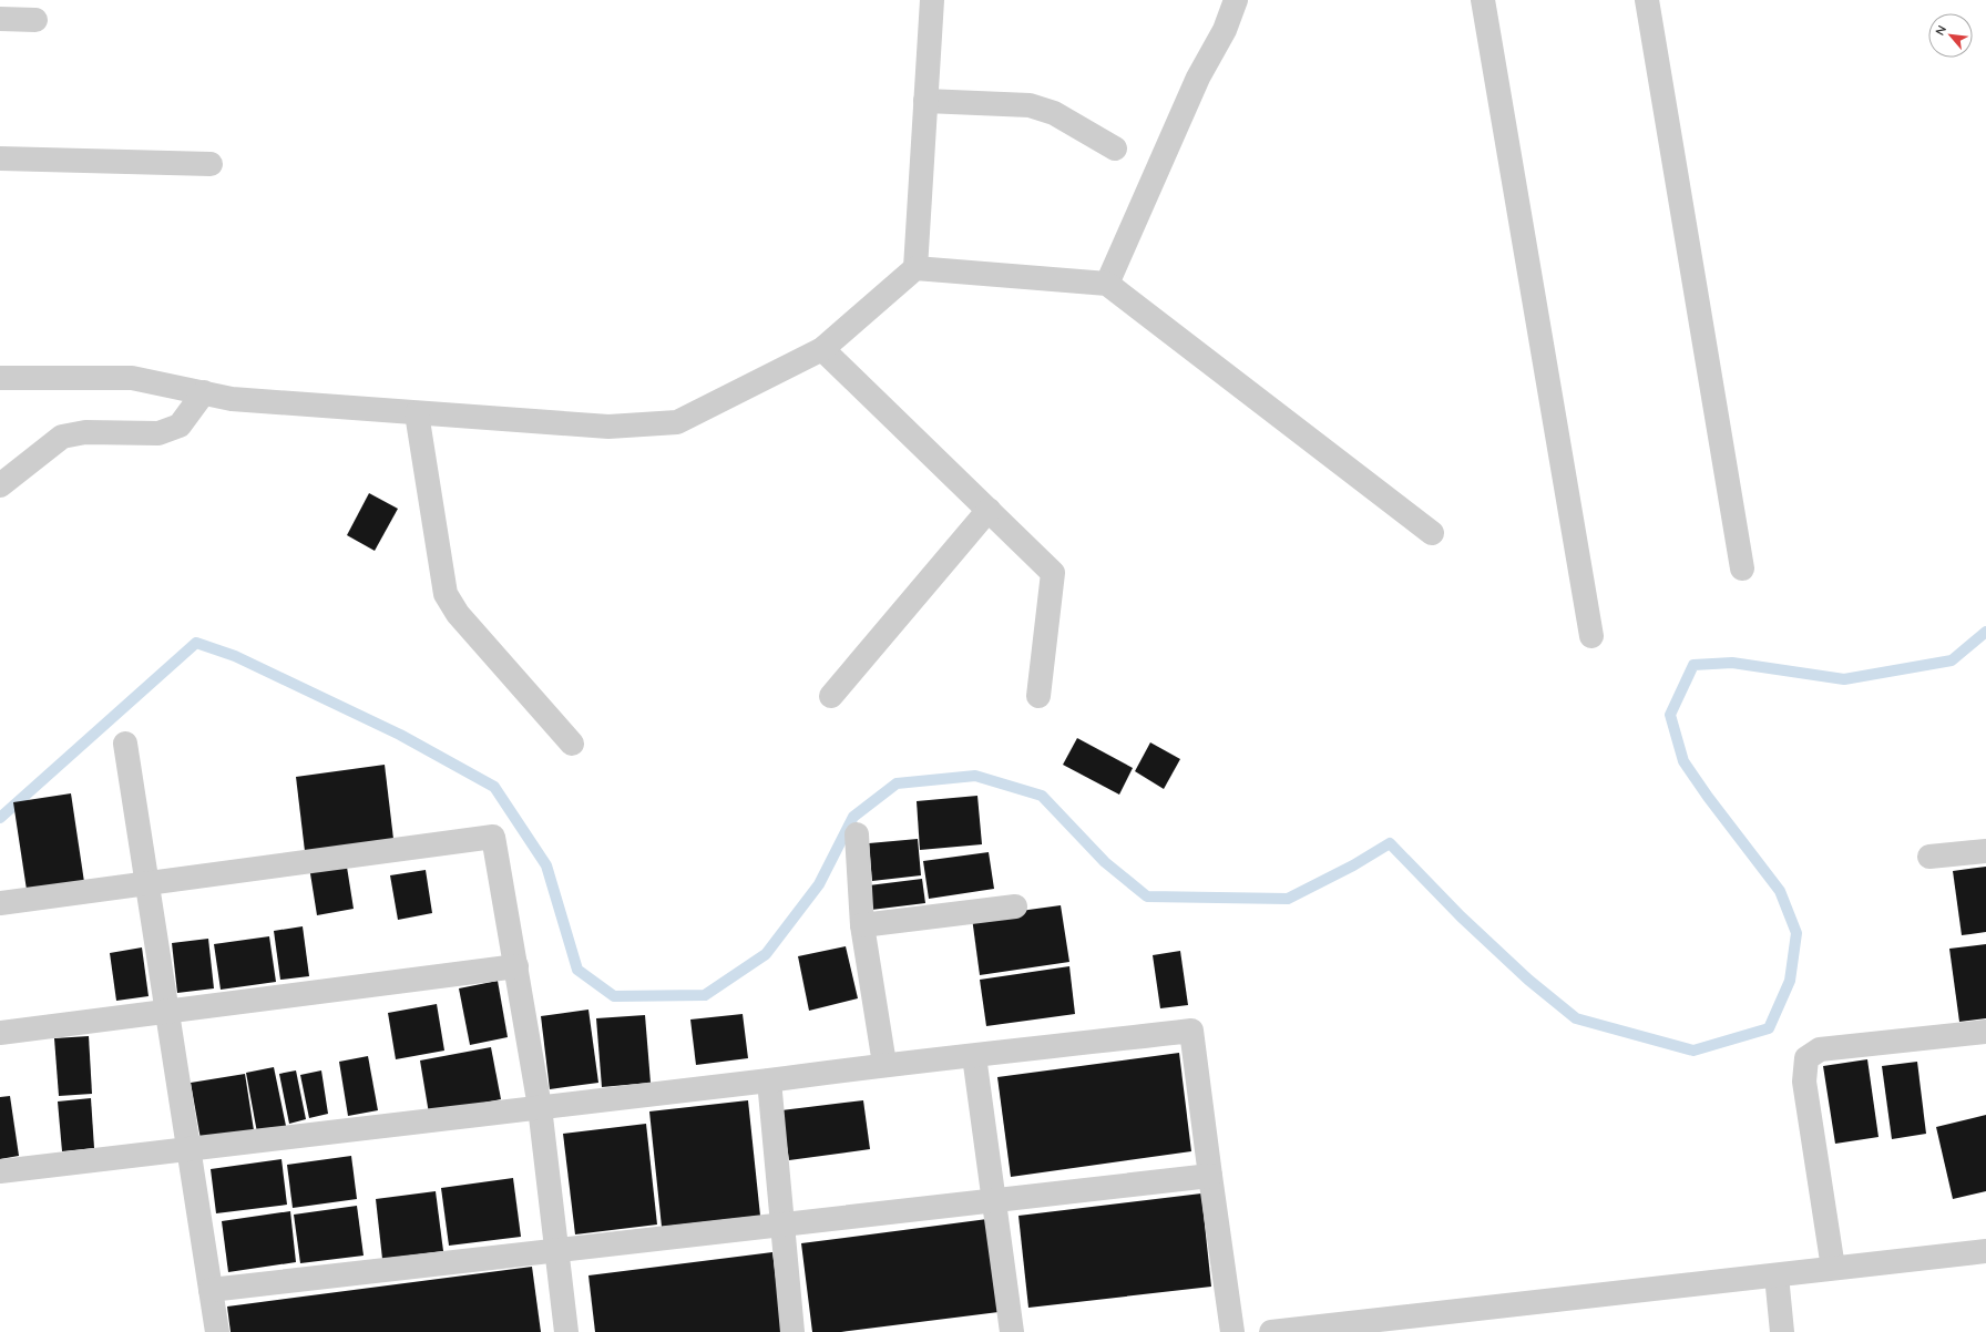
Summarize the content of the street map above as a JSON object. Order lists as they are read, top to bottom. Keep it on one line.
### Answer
{"north":"top left"}
